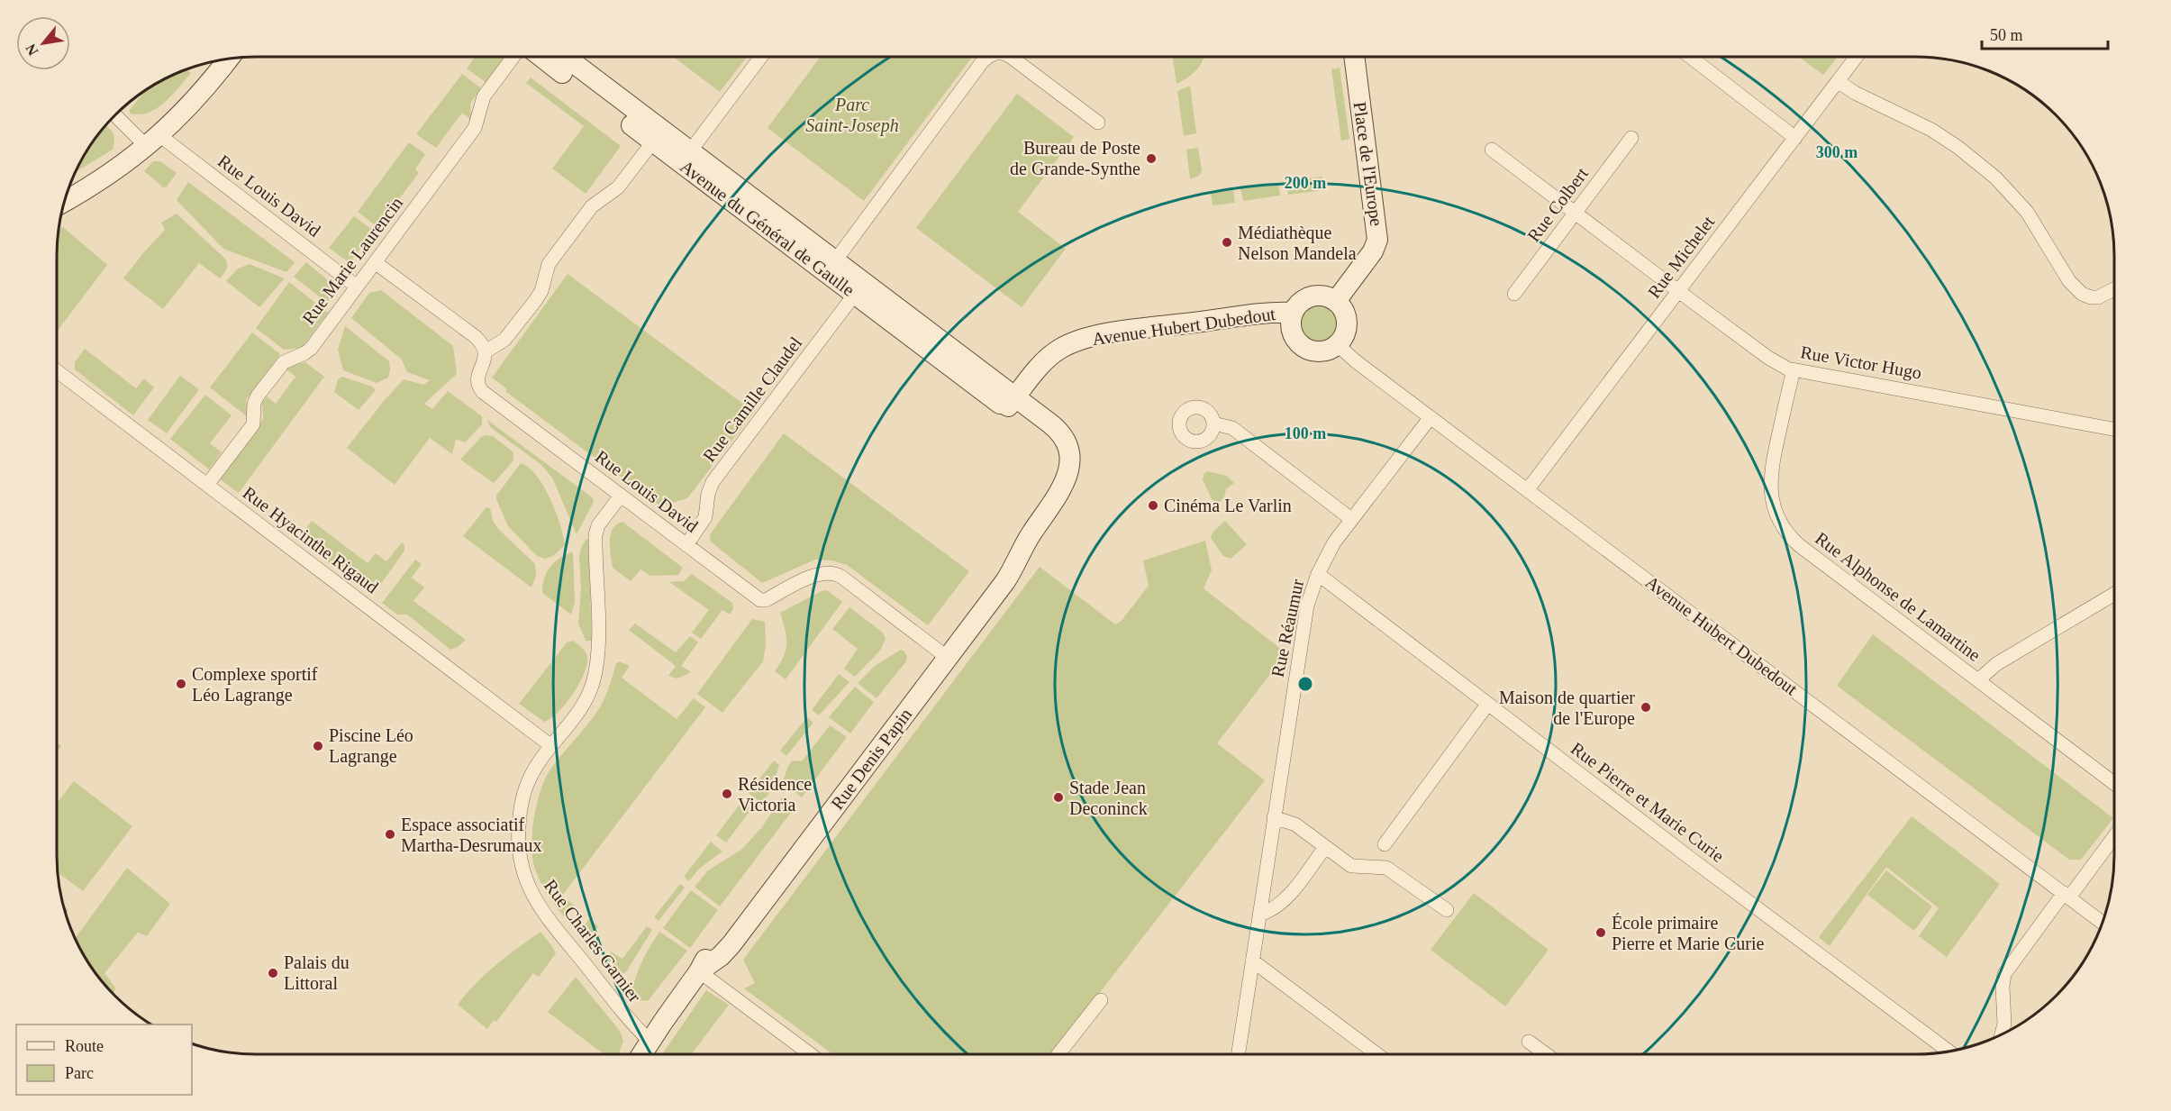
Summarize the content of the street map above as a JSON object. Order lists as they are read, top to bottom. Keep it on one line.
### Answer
{"streets":{"street":["Place de l'Europe","Rue Louis David","Rue Colbert","Avenue du Général de Gaulle","Rue Michelet","Rue Marie Laurencin","Avenue Hubert Dubedout","Rue Victor Hugo","Rue Camille Claudel","Rue Hyacinthe Rigaud","Rue Alphonse de Lamartine","Rue Réaumur","Rue Denis Papin","Rue Pierre et Marie Curie","Rue Charles Garnier"]},"crossings":[["Place de l'Europe","Avenue Hubert Dubedout"],["Rue Louis David","Rue Marie Laurencin"],["Rue Louis David","Rue Camille Claudel"],["Rue Louis David","Rue Denis Papin"],["Rue Louis David","Rue Charles Garnier"],["Rue Colbert","Rue Victor Hugo"],["Avenue du Général de Gaulle","Avenue Hubert Dubedout"],["Avenue du Général de Gaulle","Rue Camille Claudel"],["Avenue du Général de Gaulle","Rue Denis Papin"],["Rue Michelet","Avenue Hubert Dubedout"],["Rue Michelet","Rue Victor Hugo"],["Rue Marie Laurencin","Rue Hyacinthe Rigaud"],["Avenue Hubert Dubedout","Rue Réaumur"],["Avenue Hubert Dubedout","Rue Denis Papin"],["Rue Victor Hugo","Rue Alphonse de Lamartine"],["Rue Hyacinthe Rigaud","Rue Charles Garnier"],["Rue Réaumur","Rue Pierre et Marie Curie"],["Rue Denis Papin","Rue Charles Garnier"]],"parks":["Parc Saint-Joseph"],"places":["Bureau de Poste de Grande-Synthe","Médiathèque Nelson Mandela","Cinéma Le Varlin","Complexe sportif Léo Lagrange","Maison de quartier de l'Europe","Piscine Léo Lagrange","Résidence Victoria","Stade Jean Deconinck","Espace associatif Martha-Desrumaux","École primaire Pierre et Marie Curie","Palais du Littoral"],"legend":["Route","Parc"],"scale_bar":"50 m","north":"bottom left","rings":["300 m","200 m","100 m"]}
